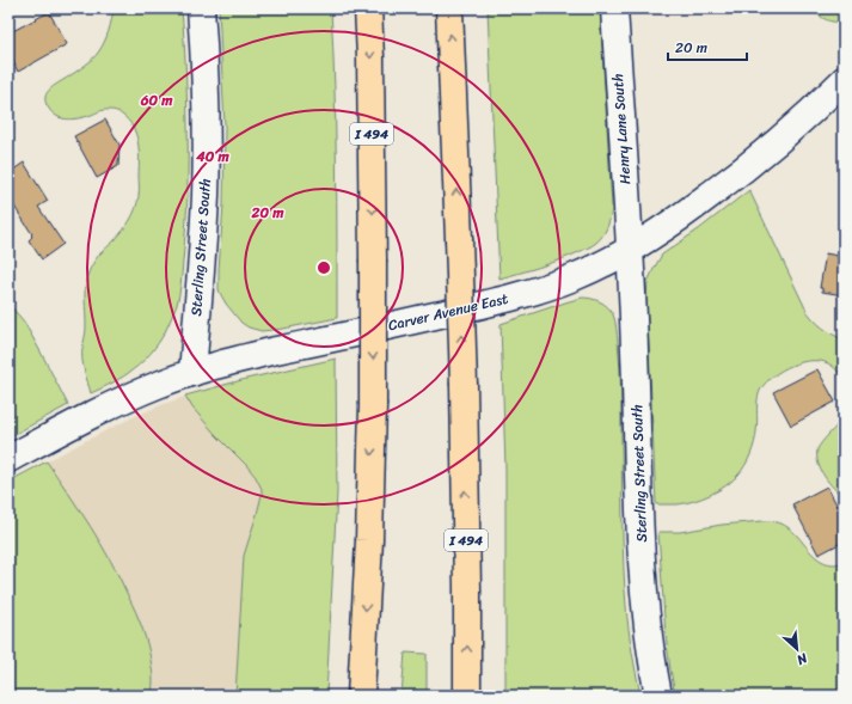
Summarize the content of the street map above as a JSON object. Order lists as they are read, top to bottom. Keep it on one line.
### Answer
{"streets":{"highway":["I 494"],"street":["Henry Lane South","Sterling Street South","Carver Avenue East"]},"crossings":[["Henry Lane South","Sterling Street South"],["Henry Lane South","Carver Avenue East"],["Sterling Street South","Carver Avenue East"]],"scale_bar":"20 m","north":"bottom right","rings":["60 m","40 m","20 m"]}
